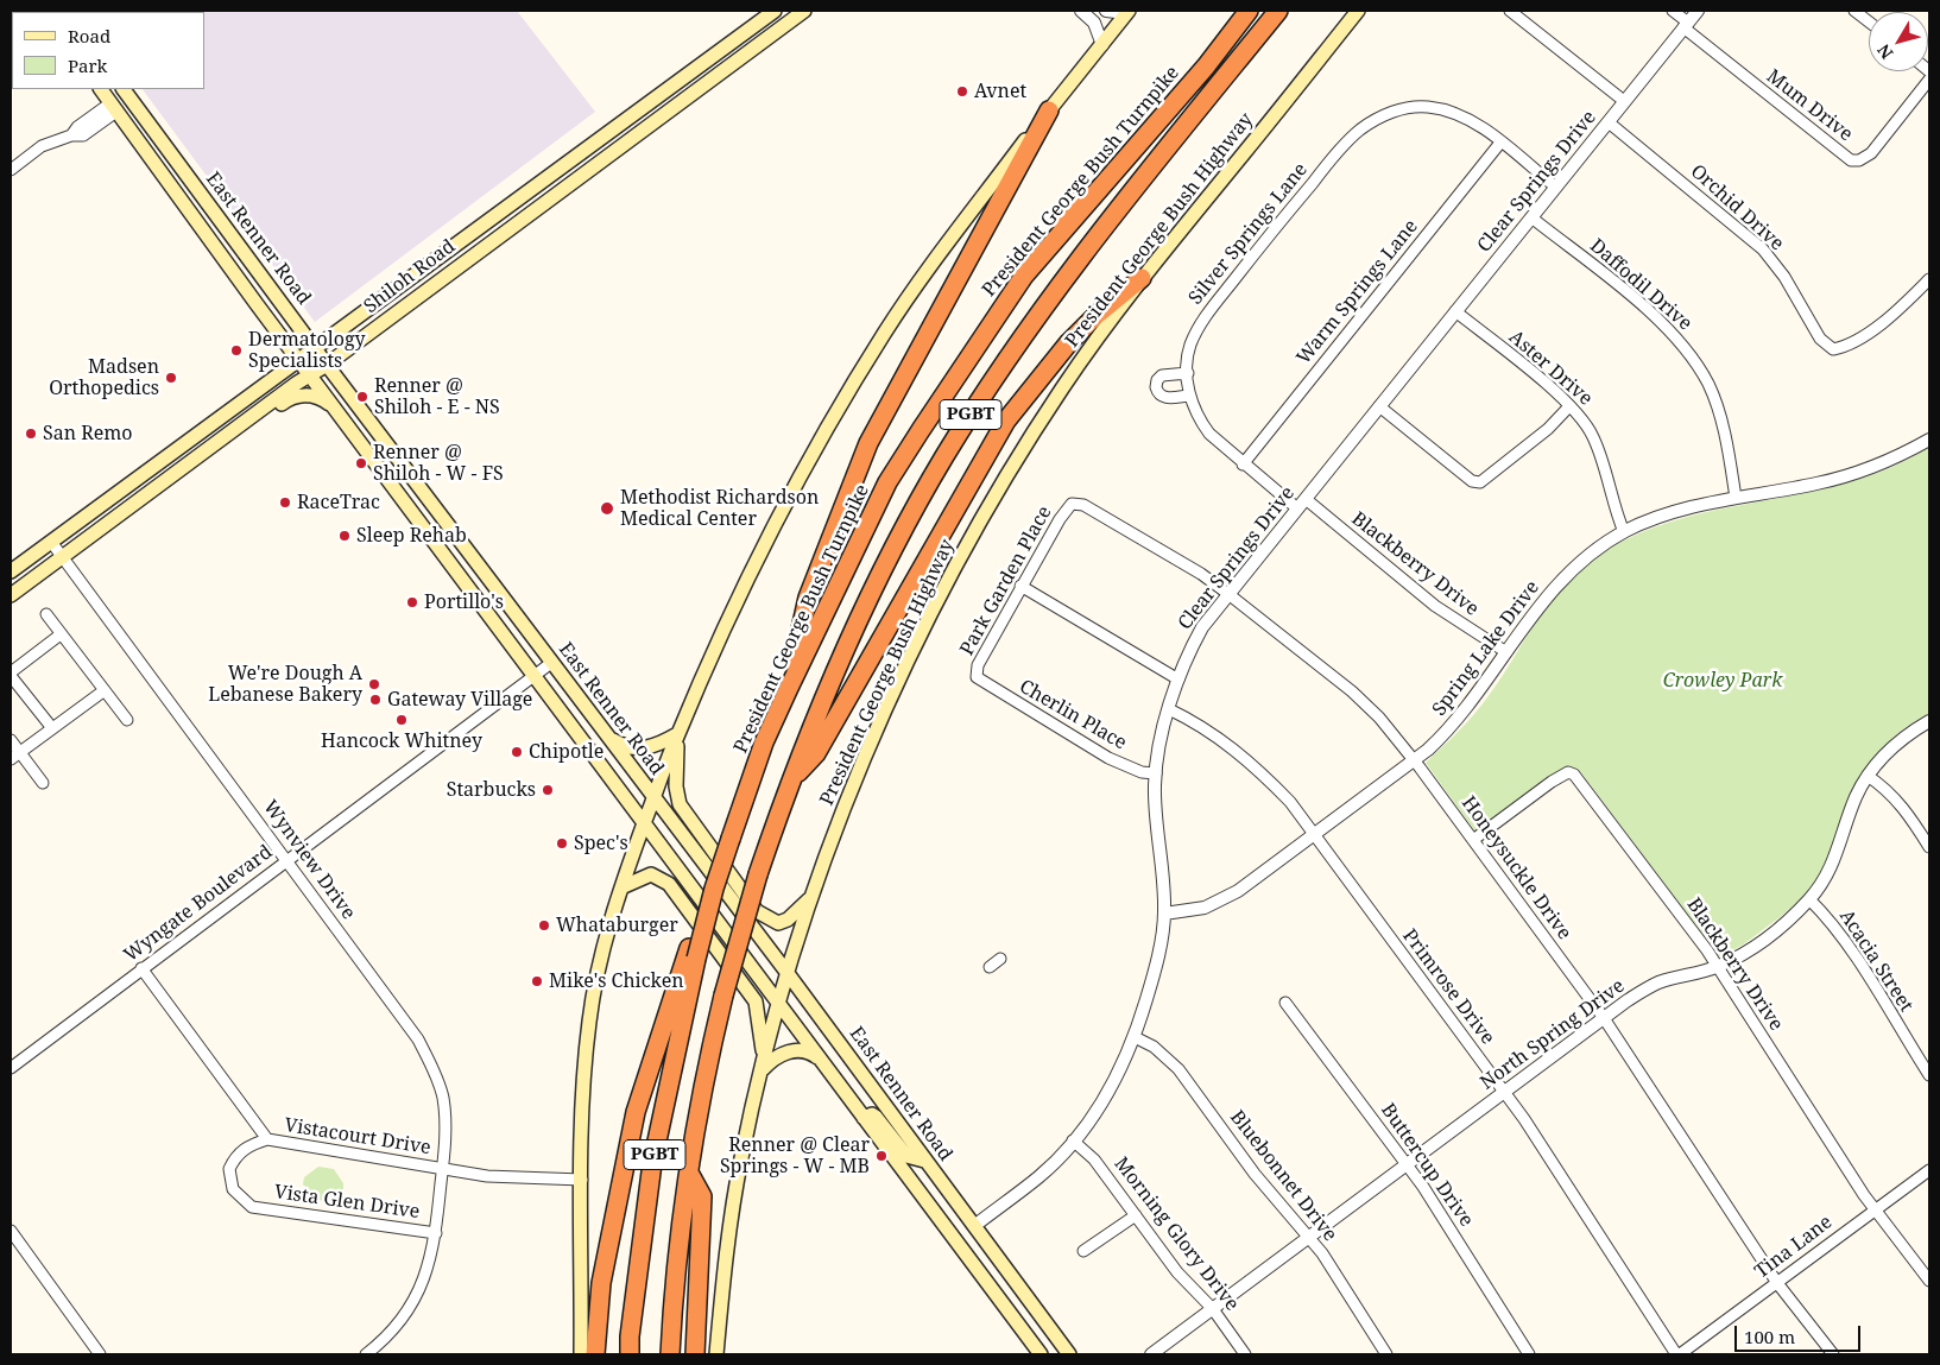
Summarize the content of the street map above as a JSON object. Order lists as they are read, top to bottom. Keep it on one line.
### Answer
{"streets":{"highway":["President George Bush Turnpike","PGBT"],"main road":["President George Bush Highway","East Renner Road","Shiloh Road"],"street":["Mum Drive","Clear Springs Drive","Orchid Drive","Silver Springs Lane","Daffodil Drive","Warm Springs Lane","Aster Drive","Blackberry Drive","Park Garden Place","Spring Lake Drive","Cherlin Place","Wynview Drive","Honeysuckle Drive","Wyngate Boulevard","Acacia Street","Primrose Drive","North Spring Drive","Vistacourt Drive","Buttercup Drive","Bluebonnet Drive","Vista Glen Drive","Morning Glory Drive","Tina Lane"]},"crossings":[["Mum Drive","Clear Springs Drive"],["President George Bush Turnpike","PGBT"],["Clear Springs Drive","Orchid Drive"],["Clear Springs Drive","Silver Springs Lane"],["Clear Springs Drive","East Renner Road"],["Clear Springs Drive","Daffodil Drive"],["Clear Springs Drive","Aster Drive"],["Clear Springs Drive","Blackberry Drive"],["Clear Springs Drive","Spring Lake Drive"],["Clear Springs Drive","Cherlin Place"],["Clear Springs Drive","Honeysuckle Drive"],["Clear Springs Drive","Primrose Drive"],["Clear Springs Drive","Bluebonnet Drive"],["Clear Springs Drive","Morning Glory Drive"],["President George Bush Highway","East Renner Road"],["Silver Springs Lane","Warm Springs Lane"],["Silver Springs Lane","Blackberry Drive"],["East Renner Road","Shiloh Road"],["East Renner Road","Wyngate Boulevard"],["Shiloh Road","Wynview Drive"],["Daffodil Drive","Spring Lake Drive"],["Aster Drive","Spring Lake Drive"],["Blackberry Drive","Spring Lake Drive"],["Blackberry Drive","Honeysuckle Drive"],["Blackberry Drive","North Spring Drive"],["Blackberry Drive","Tina Lane"],["Park Garden Place","Cherlin Place"],["Park Garden Place","Honeysuckle Drive"],["Spring Lake Drive","Honeysuckle Drive"],["Spring Lake Drive","Primrose Drive"],["Wynview Drive","Wyngate Boulevard"],["Wynview Drive","Vistacourt Drive"],["Wynview Drive","Vista Glen Drive"],["Honeysuckle Drive","North Spring Drive"],["Honeysuckle Drive","Tina Lane"],["Wyngate Boulevard","Vistacourt Drive"],["Acacia Street","North Spring Drive"],["Primrose Drive","North Spring Drive"],["Primrose Drive","Tina Lane"],["North Spring Drive","Buttercup Drive"],["North Spring Drive","Bluebonnet Drive"],["North Spring Drive","Morning Glory Drive"],["Vistacourt Drive","Vista Glen Drive"]],"parks":["Crowley Park"],"places":["Avnet","Dermatology Specialists","Madsen Orthopedics","Renner @ Shiloh - E - NS","San Remo","Renner @ Shiloh - W - FS","RaceTrac","Methodist Richardson Medical Center","Sleep Rehab","Portillo's","We're Dough A Lebanese Bakery","Gateway Village","Hancock Whitney","Chipotle","Starbucks","Spec's","Whataburger","Mike's Chicken","Renner @ Clear Springs - W - MB"],"legend":["Road","Park"],"scale_bar":"100 m","north":"bottom left"}
